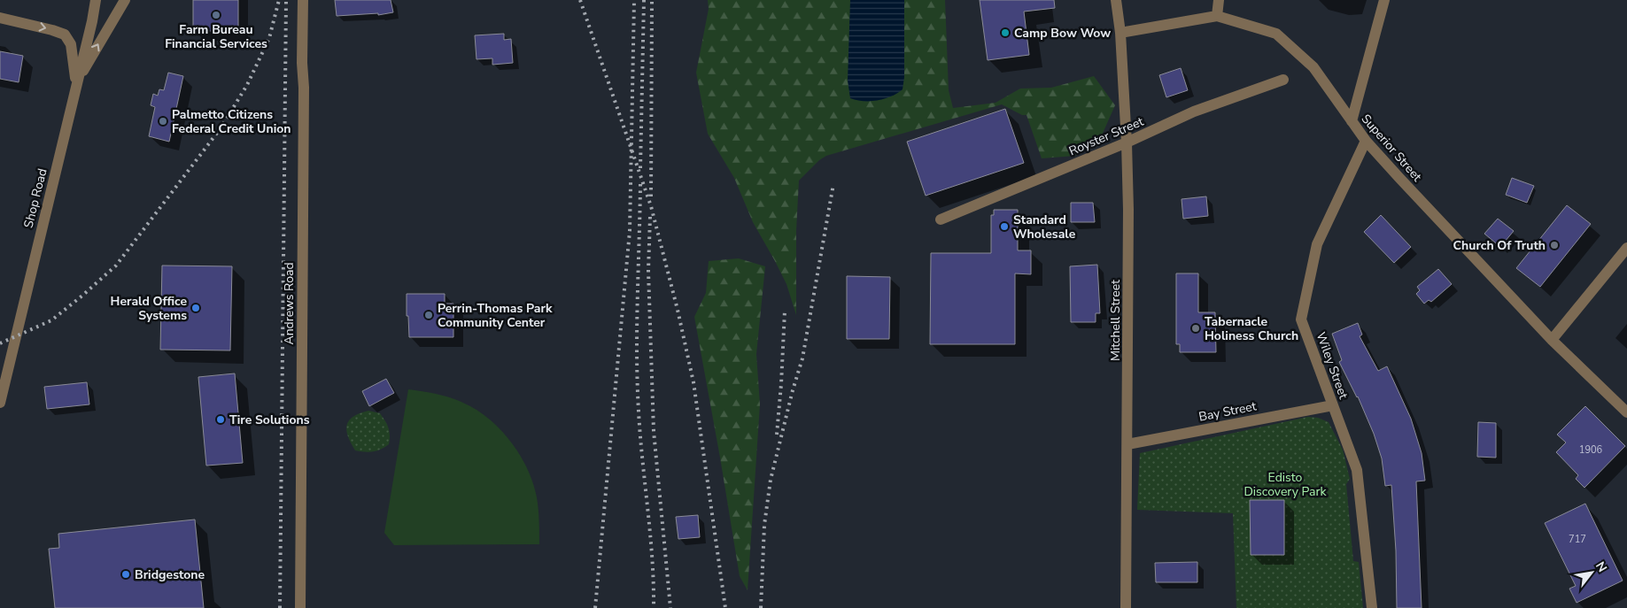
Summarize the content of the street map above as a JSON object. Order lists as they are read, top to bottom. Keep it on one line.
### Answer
{"streets":{"street":["Royster Street","Superior Street","Shop Road","Andrews Road","Mitchell Street","Wiley Street","Bay Street"]},"crossings":[["Royster Street","Mitchell Street"],["Superior Street","Mitchell Street"],["Superior Street","Wiley Street"],["Mitchell Street","Bay Street"],["Wiley Street","Bay Street"]],"parks":["Edisto Discovery Park"],"places":["Farm Bureau Financial Services","Camp Bow Wow","Palmetto Citizens Federal Credit Union","Standard Wholesale","Church Of Truth","Herald Office Systems","Perrin-Thomas Park Community Center","Tabernacle Holiness Church","Tire Solutions","Bridgestone"],"house_numbers":["1906","717"],"north":"top right"}
